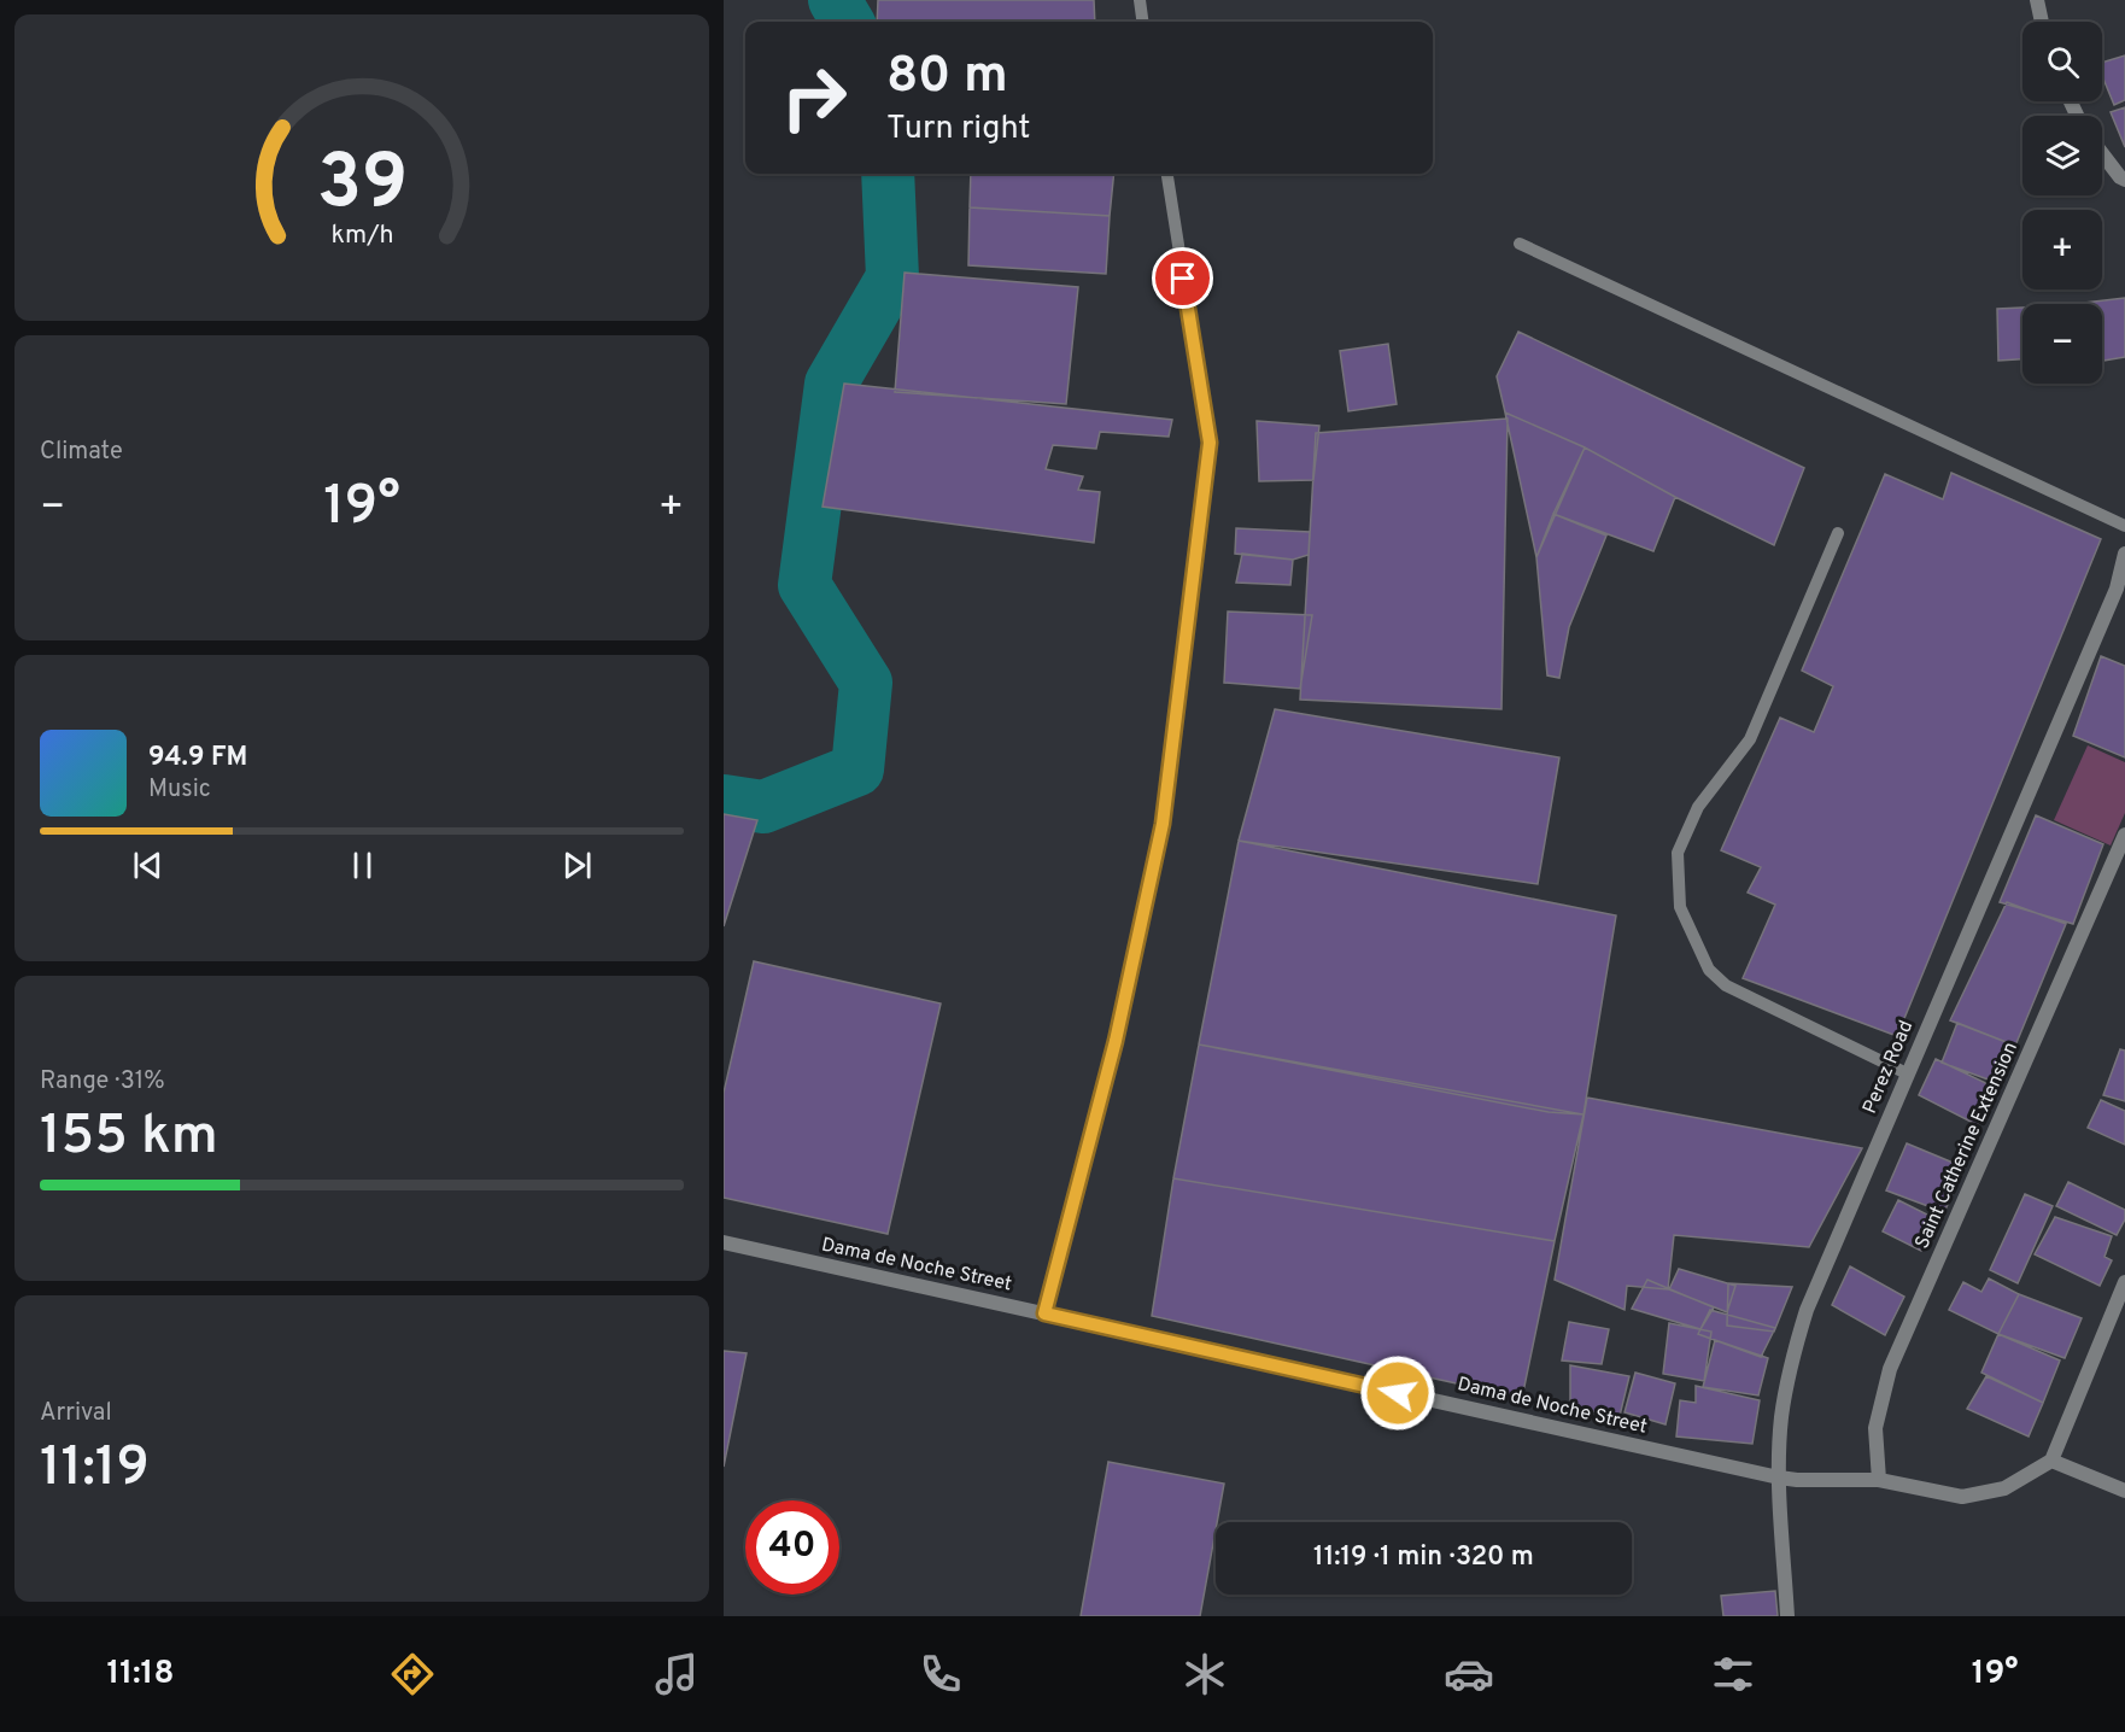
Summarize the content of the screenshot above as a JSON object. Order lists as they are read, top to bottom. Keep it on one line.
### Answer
{"streets":{"street":["Perez Road","Saint Catherine Extension","Dama de Noche Street"]},"crossings":[["Perez Road","Dama de Noche Street"],["Saint Catherine Extension","Dama de Noche Street"]],"page":{"map_buttons":["+","−"],"turn":["80 m","Turn right"],"tile":["Climate",["Range · 31%","155 km"],["Arrival","11:19"]],"heat":["−","19°","+"],"song":["94.9 FM","Music"],"limit":"40","trip":"11:19 · 1 min · 320 m","tabs":["11:18","19°"],"gauge":["39","km/h"]}}
